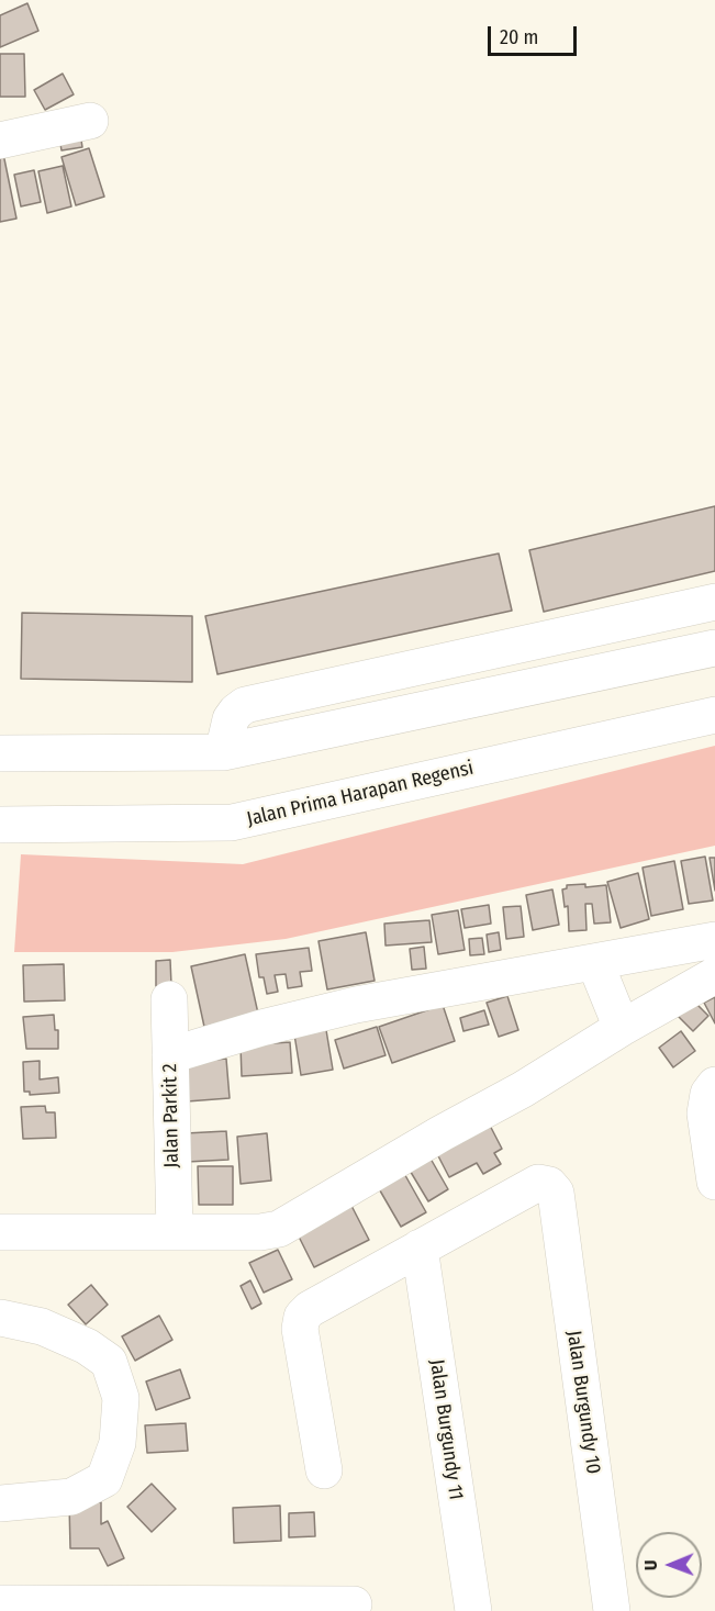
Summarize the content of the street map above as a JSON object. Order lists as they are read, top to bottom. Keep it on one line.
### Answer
{"streets":{"street":["Jalan Prima Harapan Regensi","Jalan Parkit 2","Jalan Burgundy 10","Jalan Burgundy 11"]},"crossings":[["Jalan Burgundy 10","Jalan Burgundy 11"]],"scale_bar":"20 m","north":"left"}
